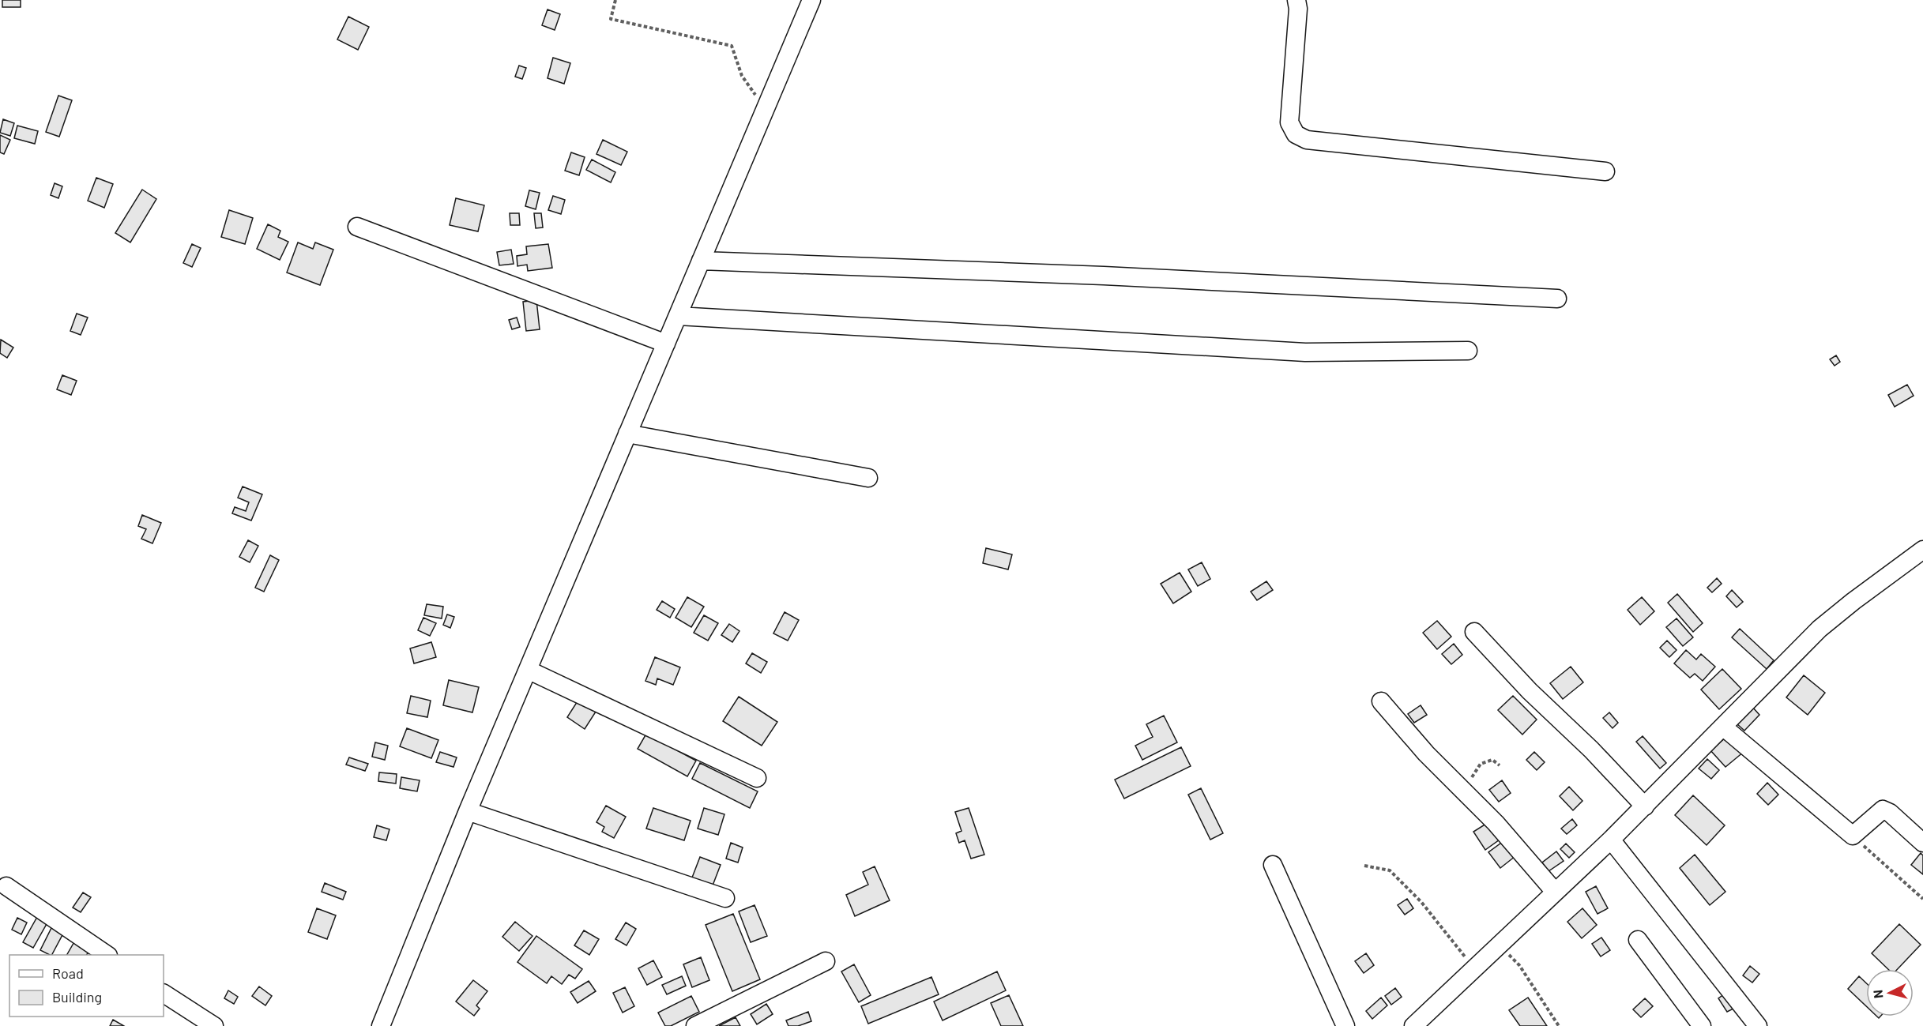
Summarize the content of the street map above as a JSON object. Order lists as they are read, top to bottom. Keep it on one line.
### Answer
{"legend":["Road","Building"],"north":"left"}
